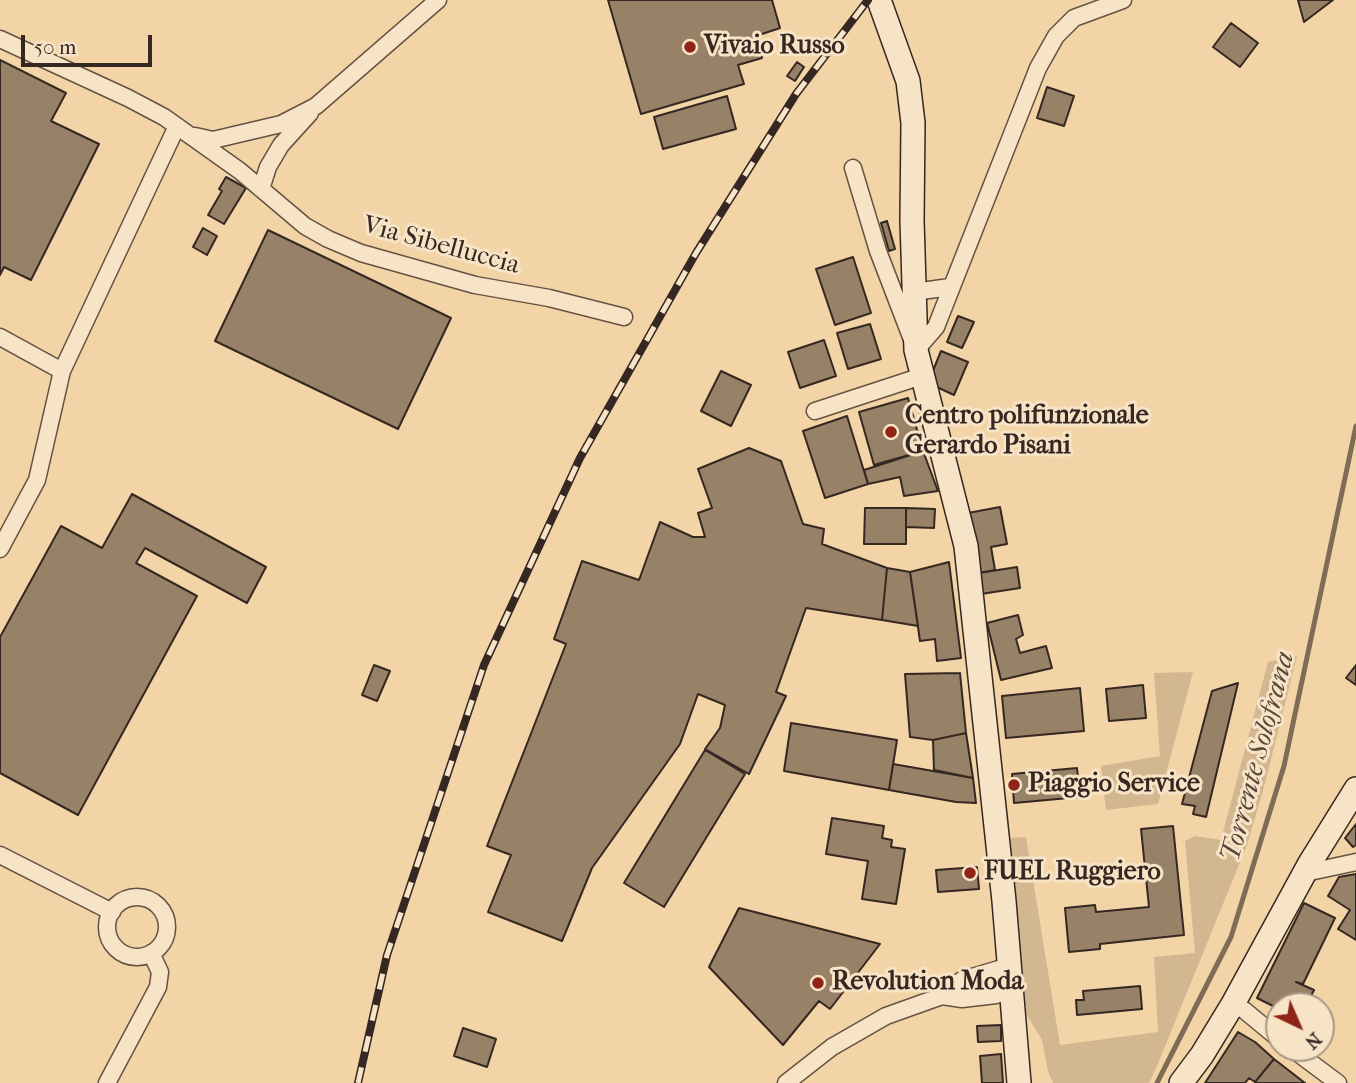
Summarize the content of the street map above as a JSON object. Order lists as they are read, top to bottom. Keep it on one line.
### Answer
{"streets":{"street":["Via Sibelluccia"]},"water":["Torrente Solofrana"],"places":["Vivaio Russo","Centro polifunzionale Gerardo Pisani","Piaggio Service","FUEL Ruggiero","Revolution Moda"],"scale_bar":"50 m","north":"bottom right"}
